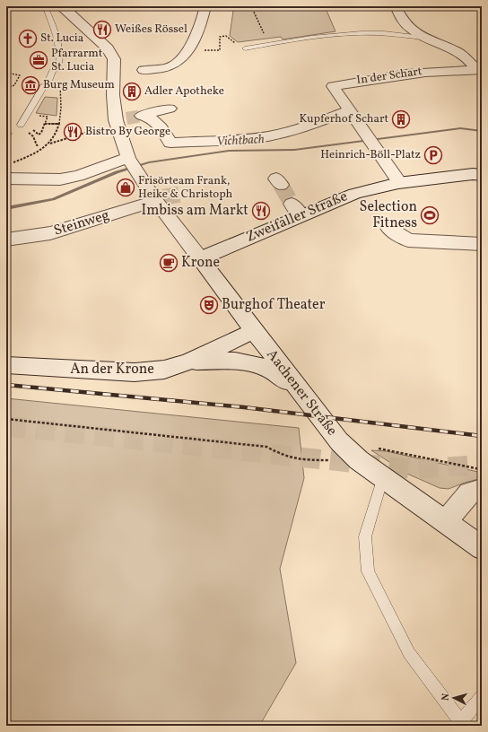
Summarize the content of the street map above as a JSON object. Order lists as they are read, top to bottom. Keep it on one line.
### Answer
{"streets":{"street":["In der Schart","Zweifaller Straße","Steinweg","An der Krone","Aachener Straße"]},"crossings":[["In der Schart","Zweifaller Straße"],["Zweifaller Straße","Aachener Straße"],["Steinweg","Aachener Straße"],["An der Krone","Aachener Straße"]],"water":["Vichtbach"],"places":{"restaurant":["Weißes Rössel","Bistro By George","Imbiss am Markt"],"church":["St. Lucia"],"office":["Pfarrarmt St. Lucia"],"museum":["Burg Museum"],"building":["Adler Apotheke","Kupferhof Schart"],"parking":["Heinrich-Böll-Platz"],"shop":["Frisörteam Frank, Heike & Christoph"],"sports":["Selection Fitness"],"cafe":["Krone"],"theatre":["Burghof Theater"]},"north":"left"}
